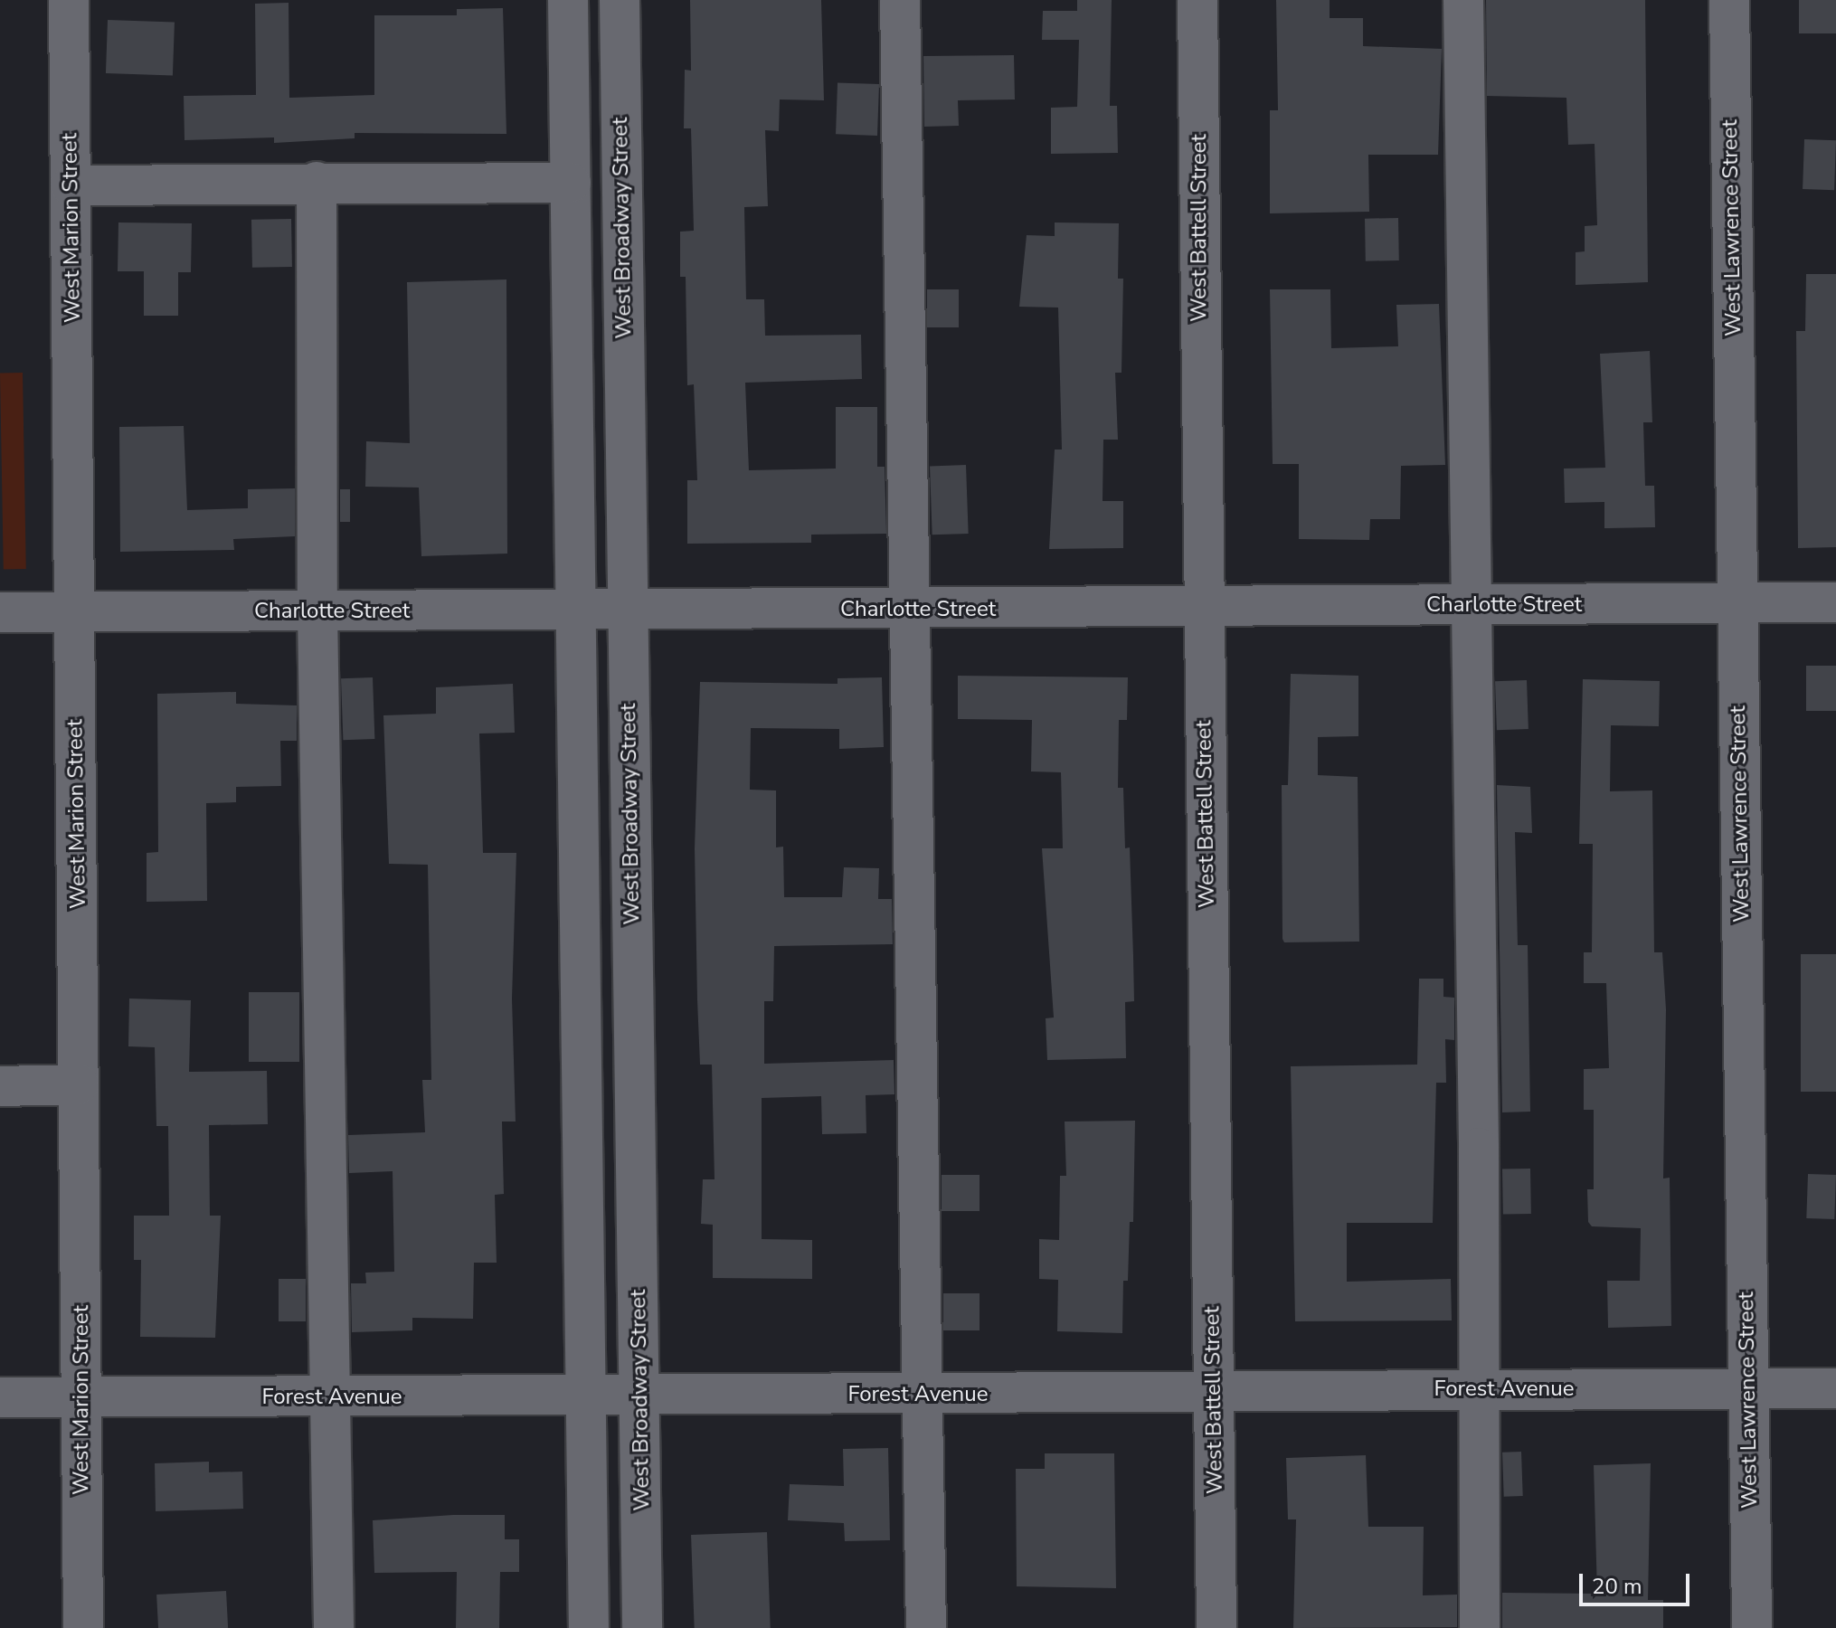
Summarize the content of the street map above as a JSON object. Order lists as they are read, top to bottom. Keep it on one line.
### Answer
{"streets":{"street":["West Marion Street","West Broadway Street","West Battell Street","West Lawrence Street","Charlotte Street","Forest Avenue"]},"crossings":[["West Marion Street","Charlotte Street"],["West Marion Street","Forest Avenue"],["West Broadway Street","Charlotte Street"],["West Broadway Street","Forest Avenue"],["West Battell Street","Charlotte Street"],["West Battell Street","Forest Avenue"],["West Lawrence Street","Charlotte Street"],["West Lawrence Street","Forest Avenue"]],"scale_bar":"20 m"}
